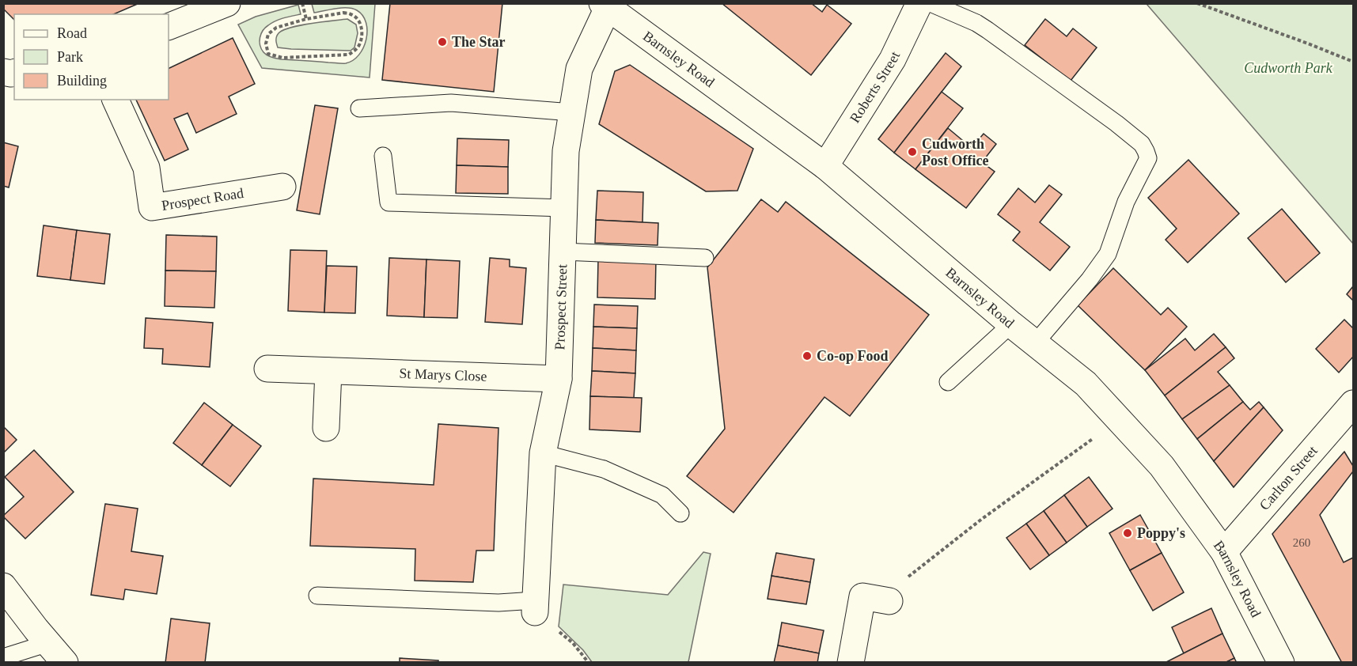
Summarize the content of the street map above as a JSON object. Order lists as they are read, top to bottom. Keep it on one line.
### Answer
{"streets":{"street":["Barnsley Road","Roberts Street","Prospect Road","Prospect Street","St Marys Close","Carlton Street"]},"crossings":[["Barnsley Road","Roberts Street"],["Barnsley Road","Prospect Street"],["Barnsley Road","Carlton Street"],["Prospect Street","St Marys Close"]],"parks":["Cudworth Park"],"places":["The Star","Cudworth Post Office","Co-op Food","Poppy's"],"house_numbers":["260"],"legend":["Road","Park","Building"]}
